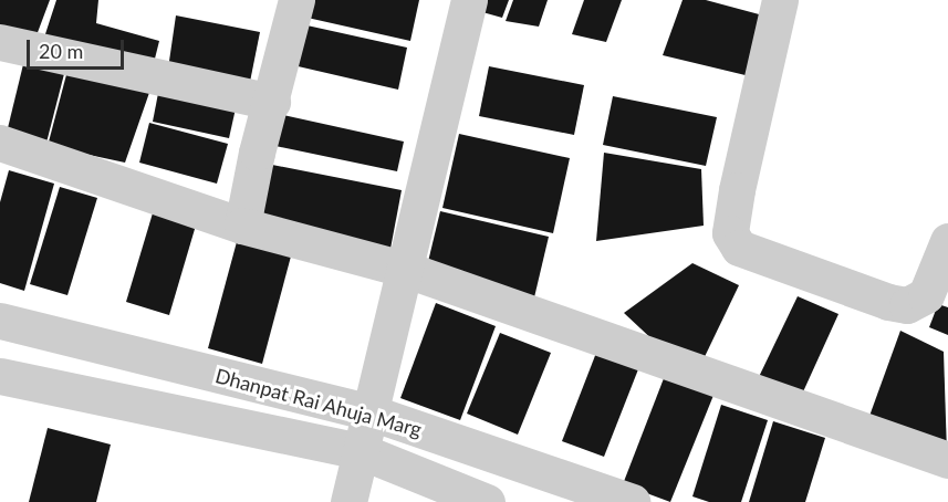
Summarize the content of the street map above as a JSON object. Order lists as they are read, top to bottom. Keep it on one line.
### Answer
{"streets":{"street":["Dhanpat Rai Ahuja Marg"]},"scale_bar":"20 m"}
